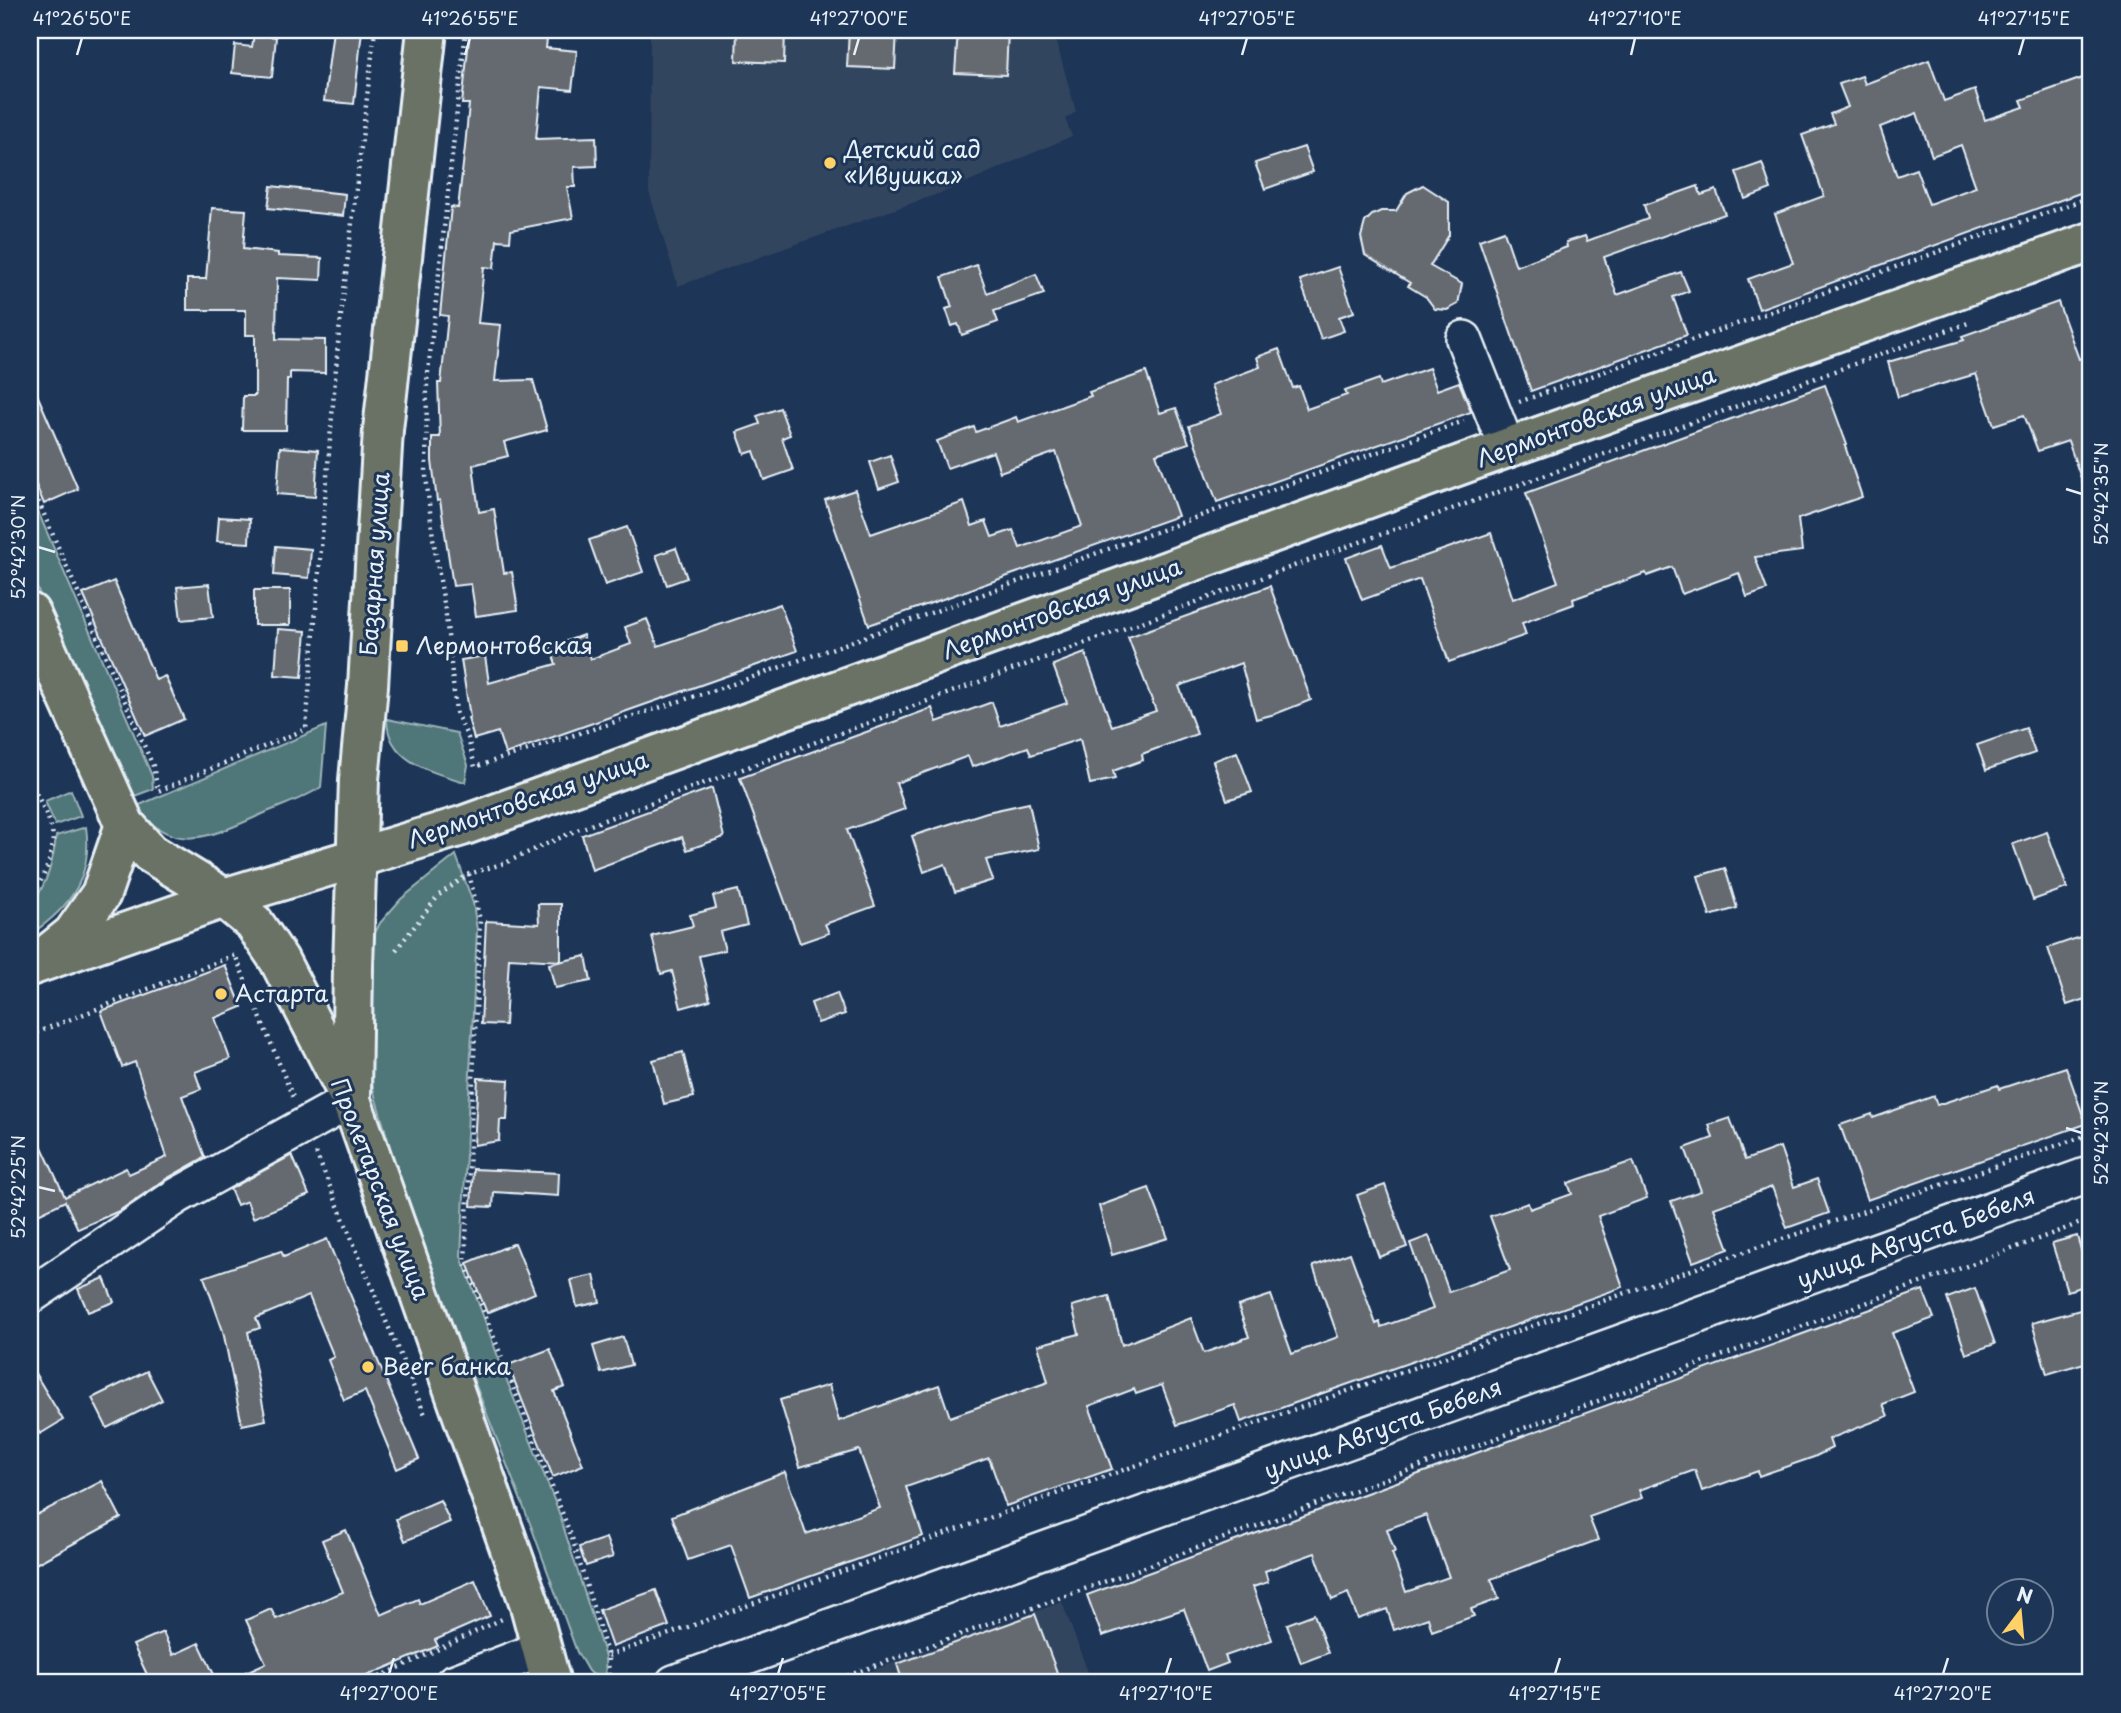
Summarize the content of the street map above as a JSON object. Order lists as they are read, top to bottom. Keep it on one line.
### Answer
{"streets":{"main road":["Лермонтовская улица","Базарная улица","Пролетарская улица"],"street":["улица Августа Бебеля"]},"crossings":[["Лермонтовская улица","Базарная улица"],["Лермонтовская улица","Пролетарская улица"],["Базарная улица","Пролетарская улица"]],"places":{"other":["Детский сад «Ивушка»","Астарта","Beer банка"],"transit":["Лермонтовская"]},"north":"top","coordinates":["41°26'50\"E","41°26'55\"E","41°27'00\"E","41°27'05\"E","41°27'10\"E","41°27'15\"E","52°42'35\"N","52°42'30\"N","52°42'25\"N","41°27'20\"E"]}
